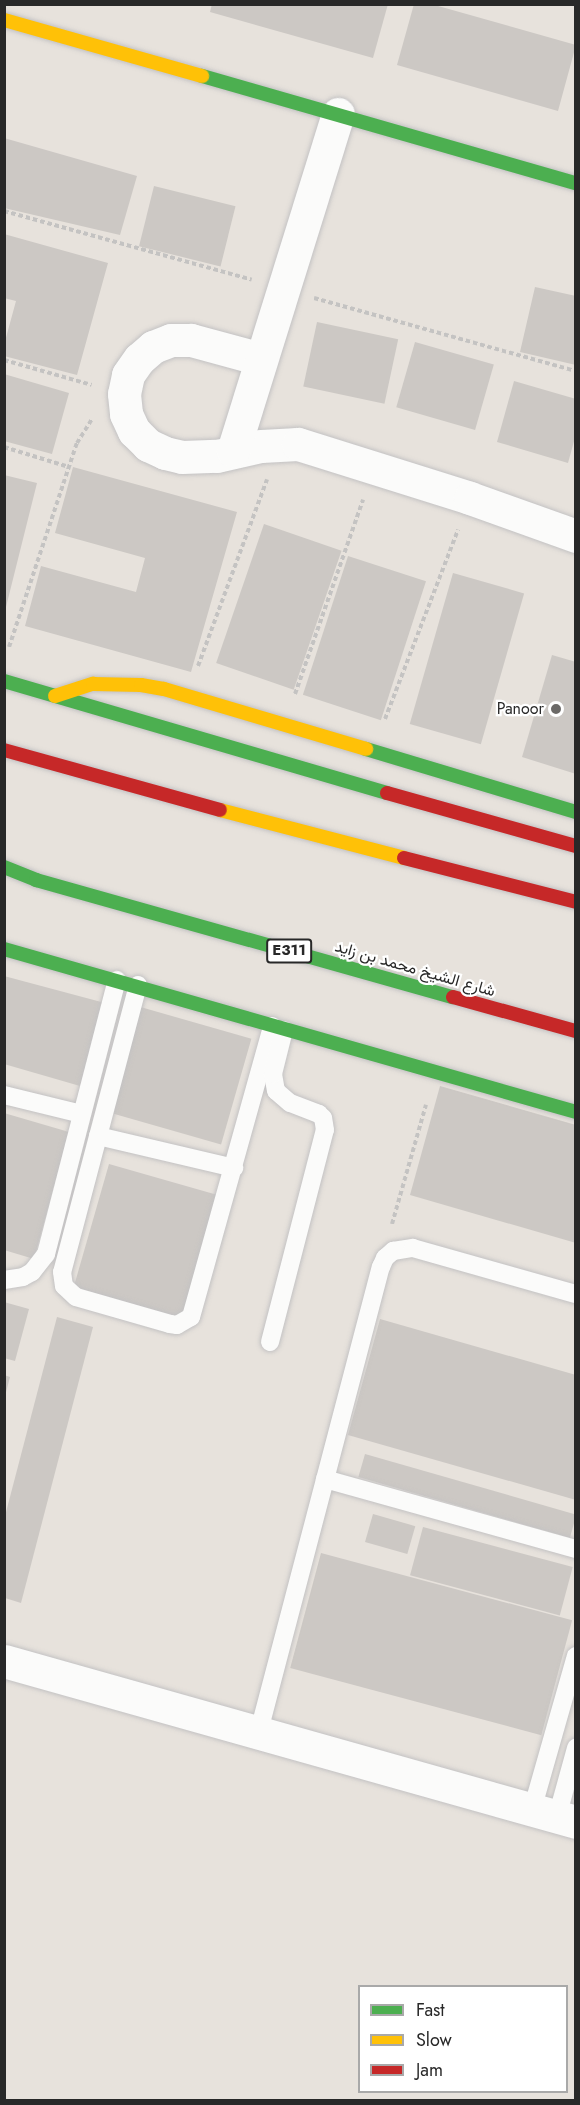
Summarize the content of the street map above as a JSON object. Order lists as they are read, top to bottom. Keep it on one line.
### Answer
{"streets":{"main road":["E311","شارع الشيخ محمد بن زايد"]},"places":["Panoor"],"legend":["Fast","Slow","Jam"]}
